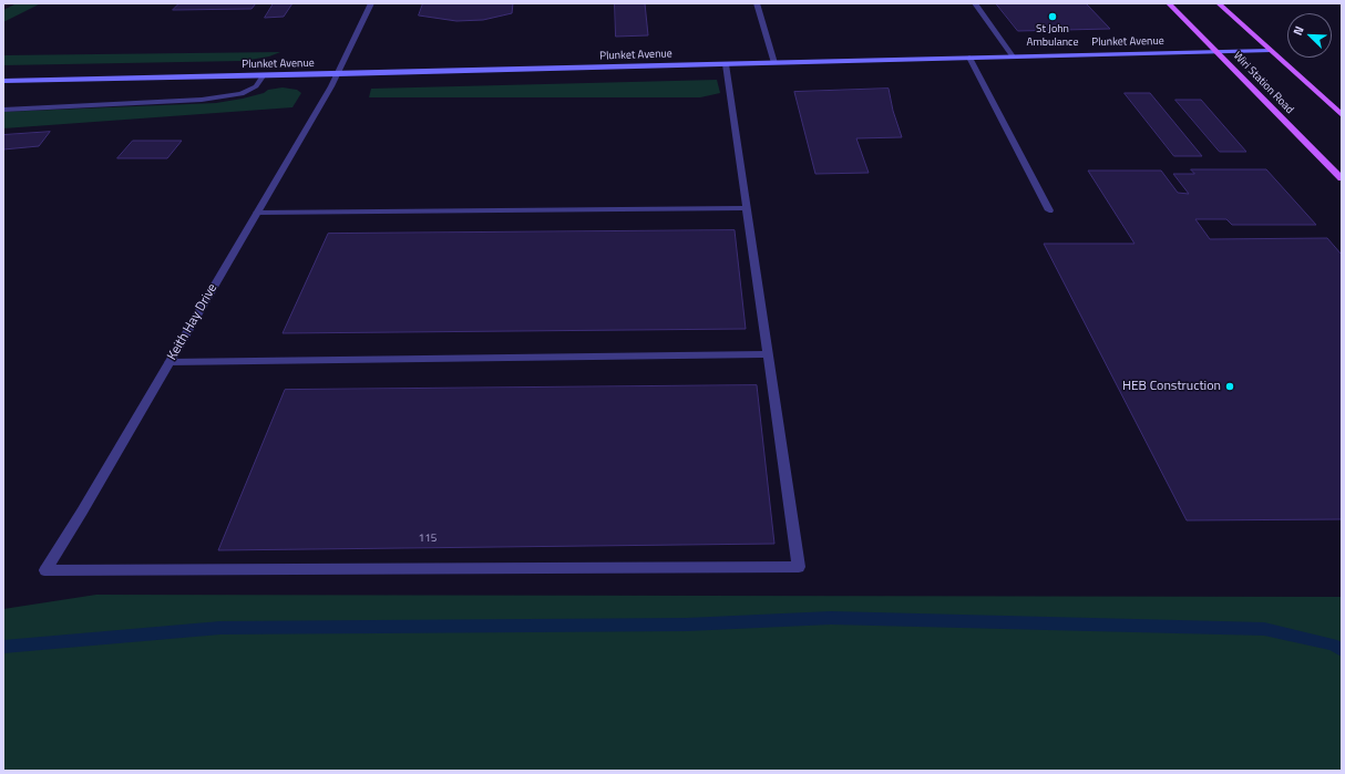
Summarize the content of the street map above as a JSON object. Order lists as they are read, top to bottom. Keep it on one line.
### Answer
{"streets":{"main road":["Plunket Avenue","Wiri Station Road"],"street":["Keith Hay Drive"]},"crossings":[["Plunket Avenue","Wiri Station Road"],["Plunket Avenue","Keith Hay Drive"]],"places":["St John Ambulance","HEB Construction"],"house_numbers":["115"],"north":"top left"}
